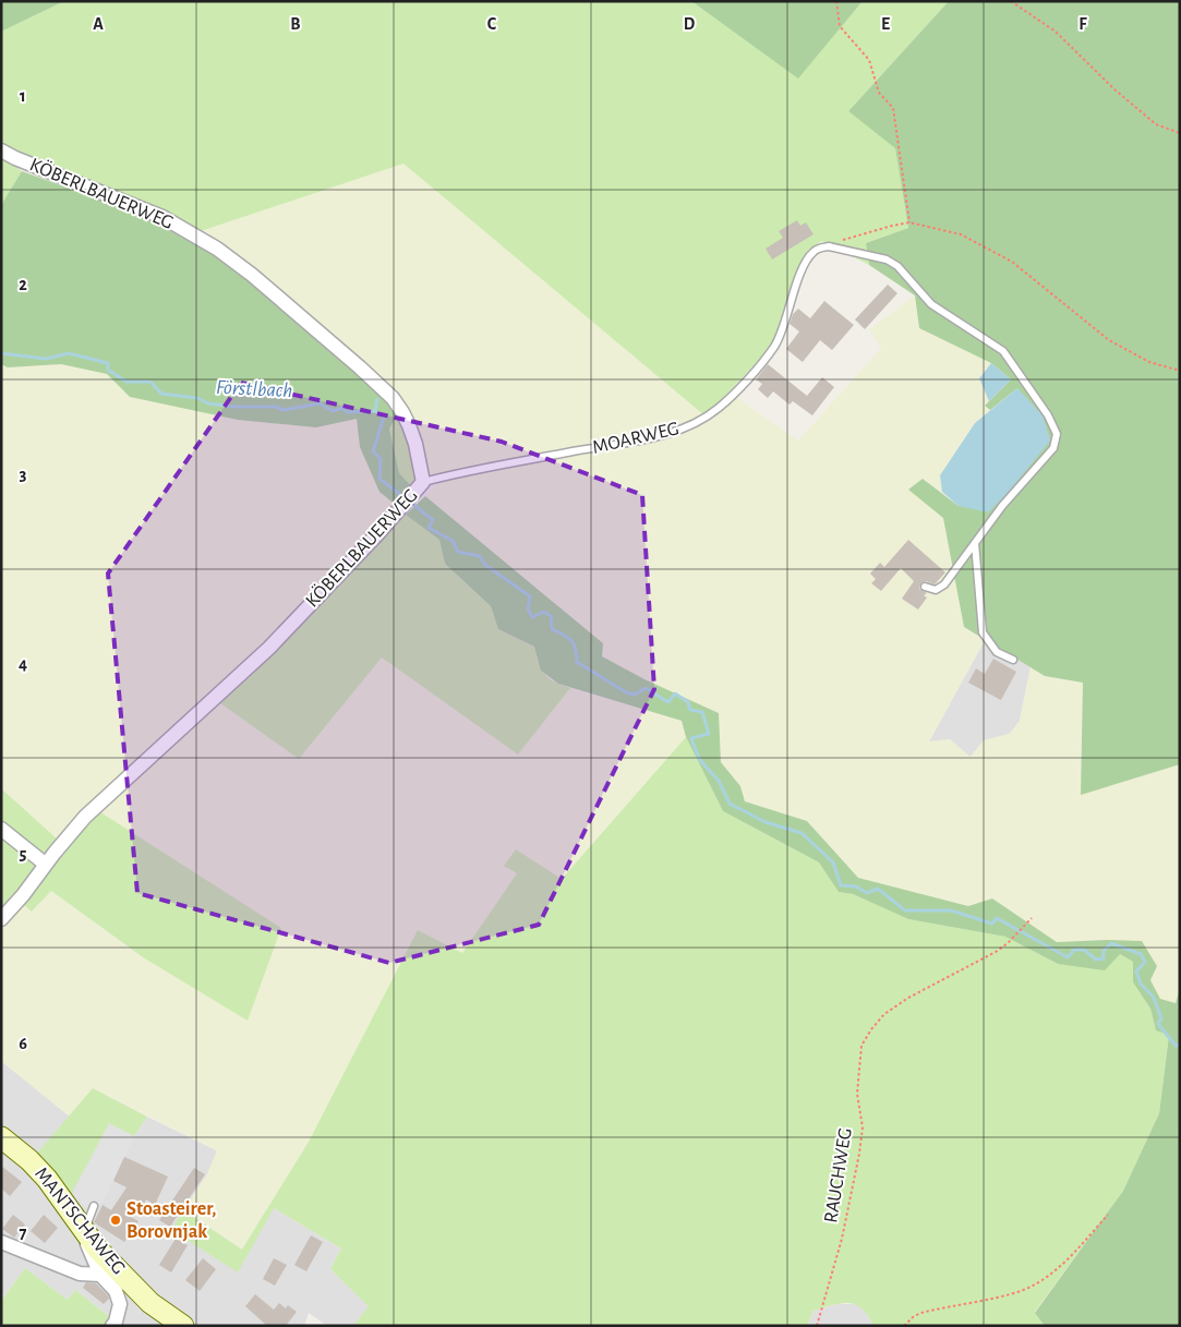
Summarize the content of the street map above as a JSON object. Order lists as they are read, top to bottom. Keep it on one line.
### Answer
{"streets":{"street":["KÖBERLBAUERWEG","MANTSCHAWEG"],"lane":["MOARWEG"],"path":["RAUCHWEG"]},"crossings":[["KÖBERLBAUERWEG","MOARWEG"]],"water":["Förstlbach"],"places":["Stoasteirer, Borovnjak"],"grid":{"columns":["A","B","C","D","E","F"],"rows":["1","2","3","4","5","6","7"]}}
